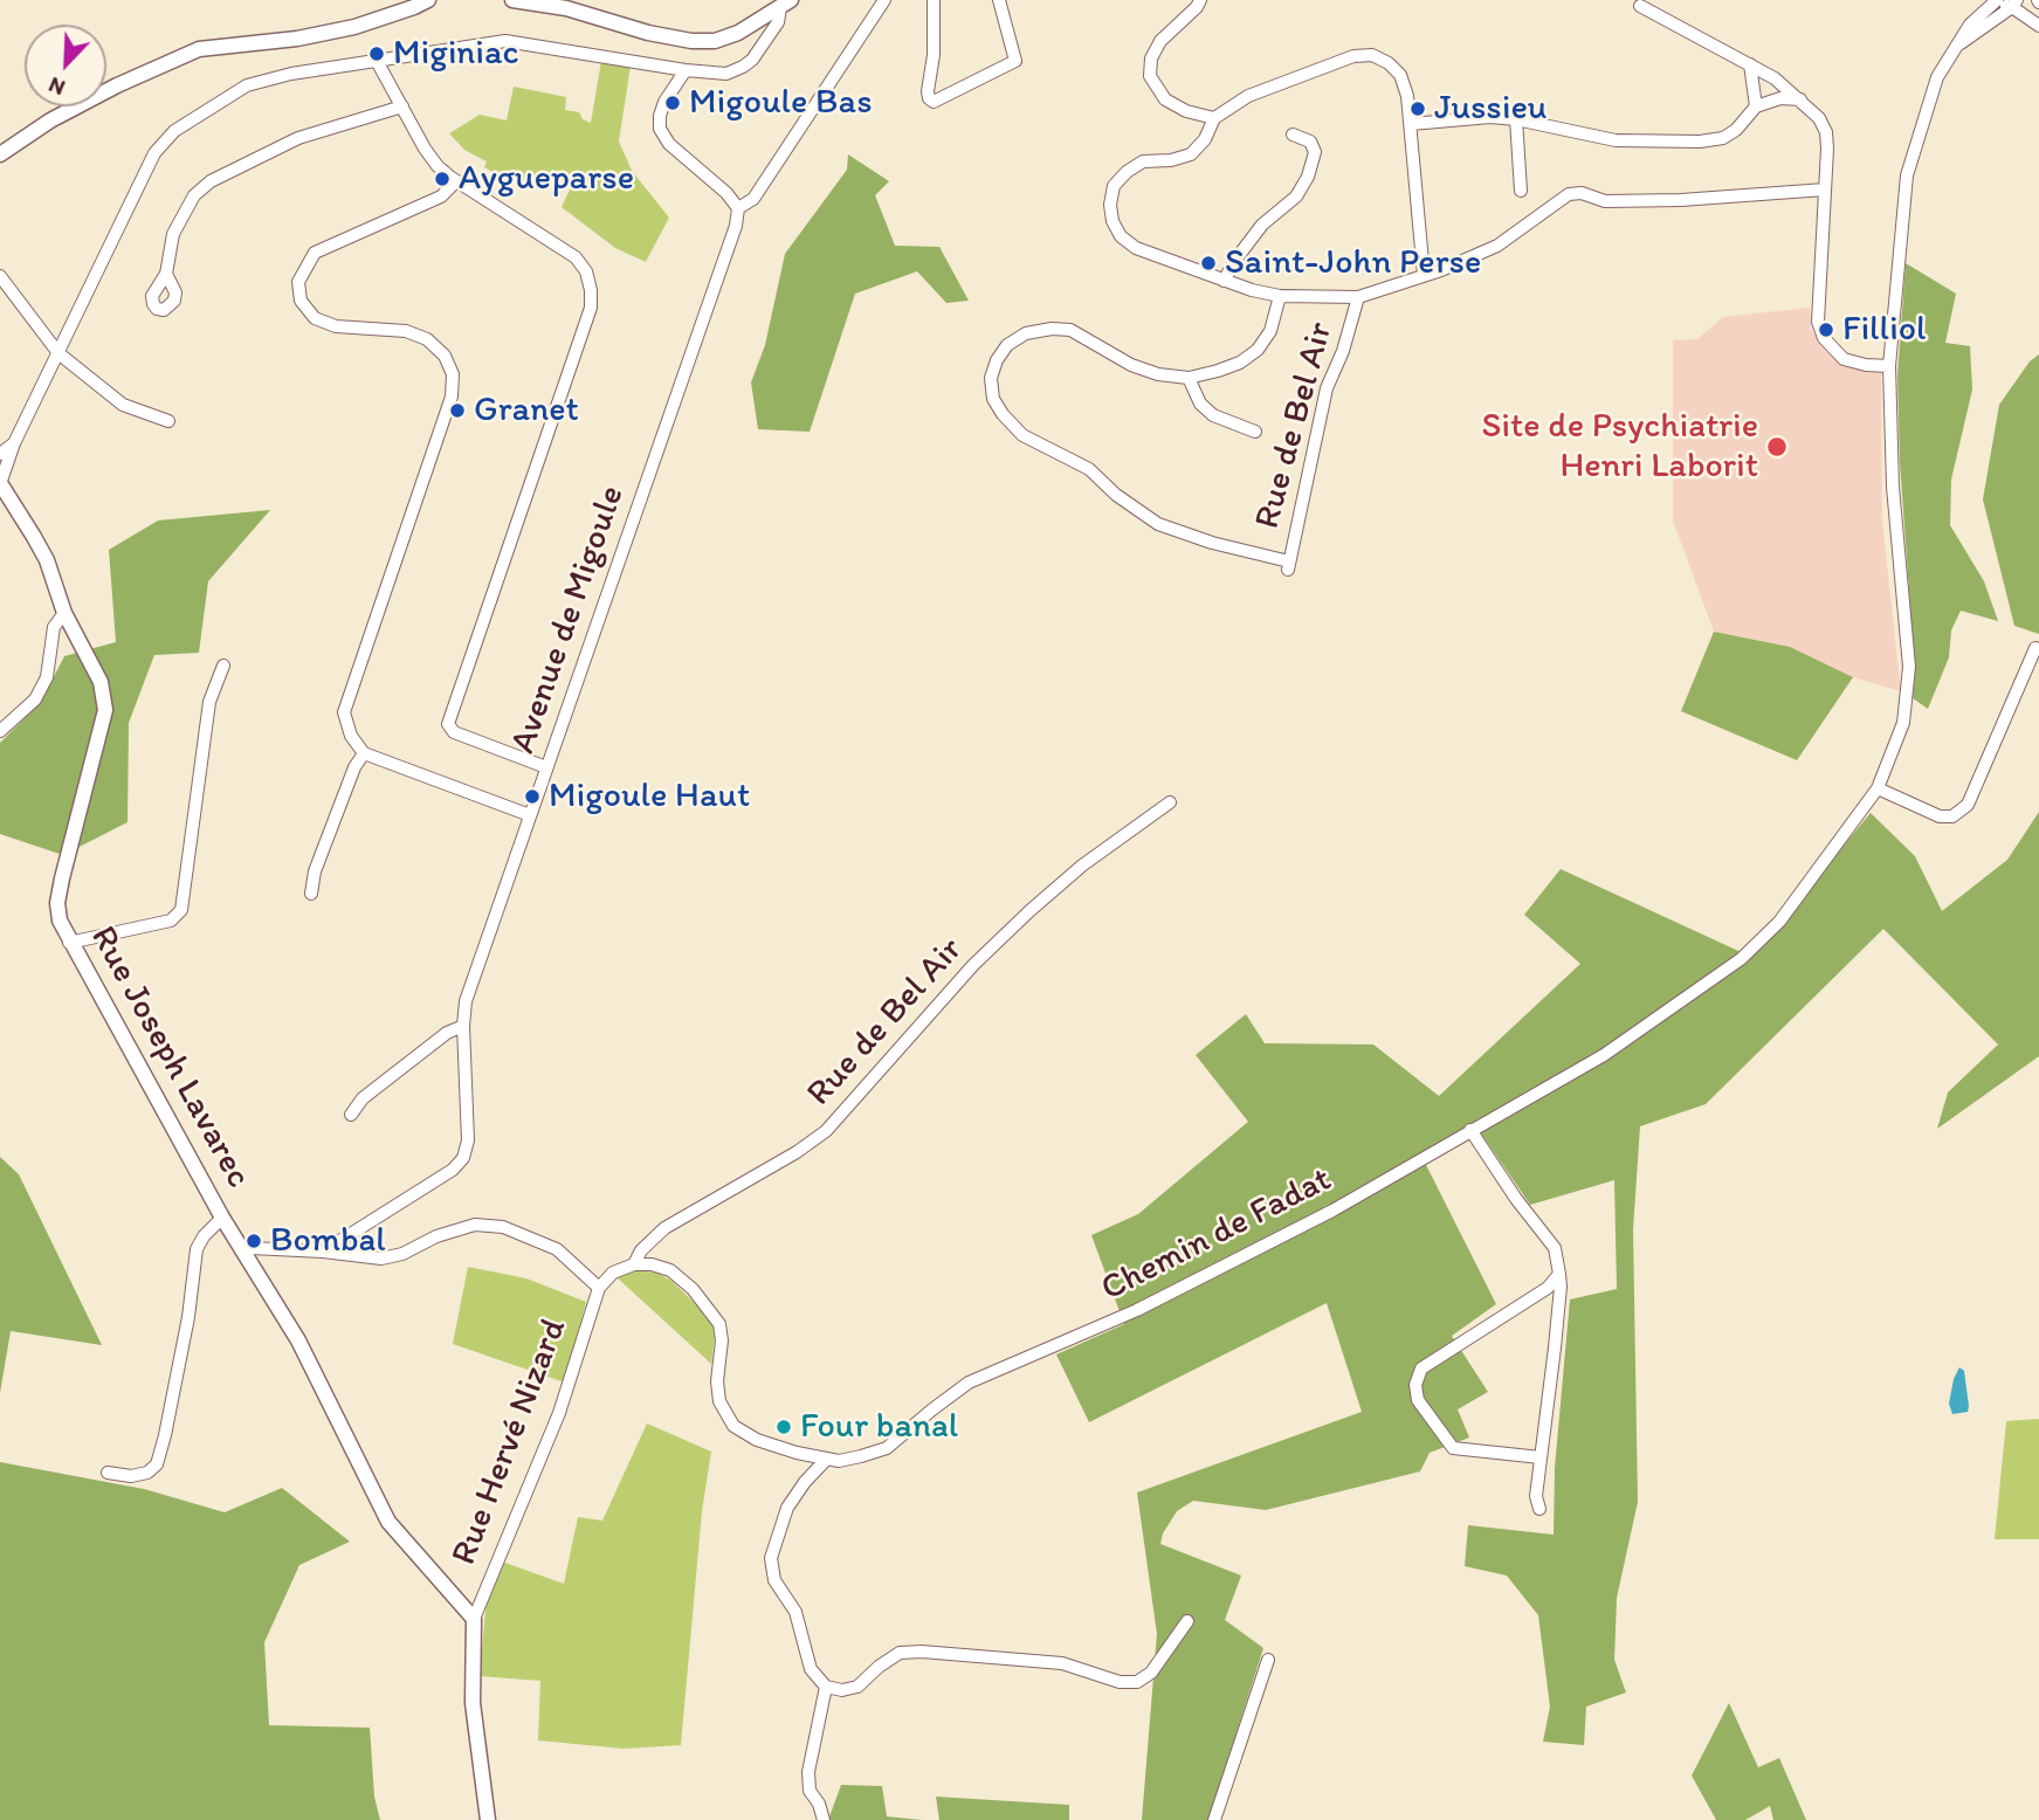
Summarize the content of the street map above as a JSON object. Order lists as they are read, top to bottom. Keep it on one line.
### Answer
{"streets":{"street":["Rue de Bel Air","Avenue de Migoule","Rue Joseph Lavarec","Chemin de Fadat","Rue Hervé Nizard"]},"crossings":[["Rue de Bel Air","Chemin de Fadat"],["Rue Joseph Lavarec","Rue Hervé Nizard"]],"places":["Miginiac","Migoule Bas","Jussieu","Aygueparse","Saint-John Perse","Filliol","Granet","Site de Psychiatrie Henri Laborit","Migoule Haut","Bombal","Four banal"],"north":"bottom left"}
